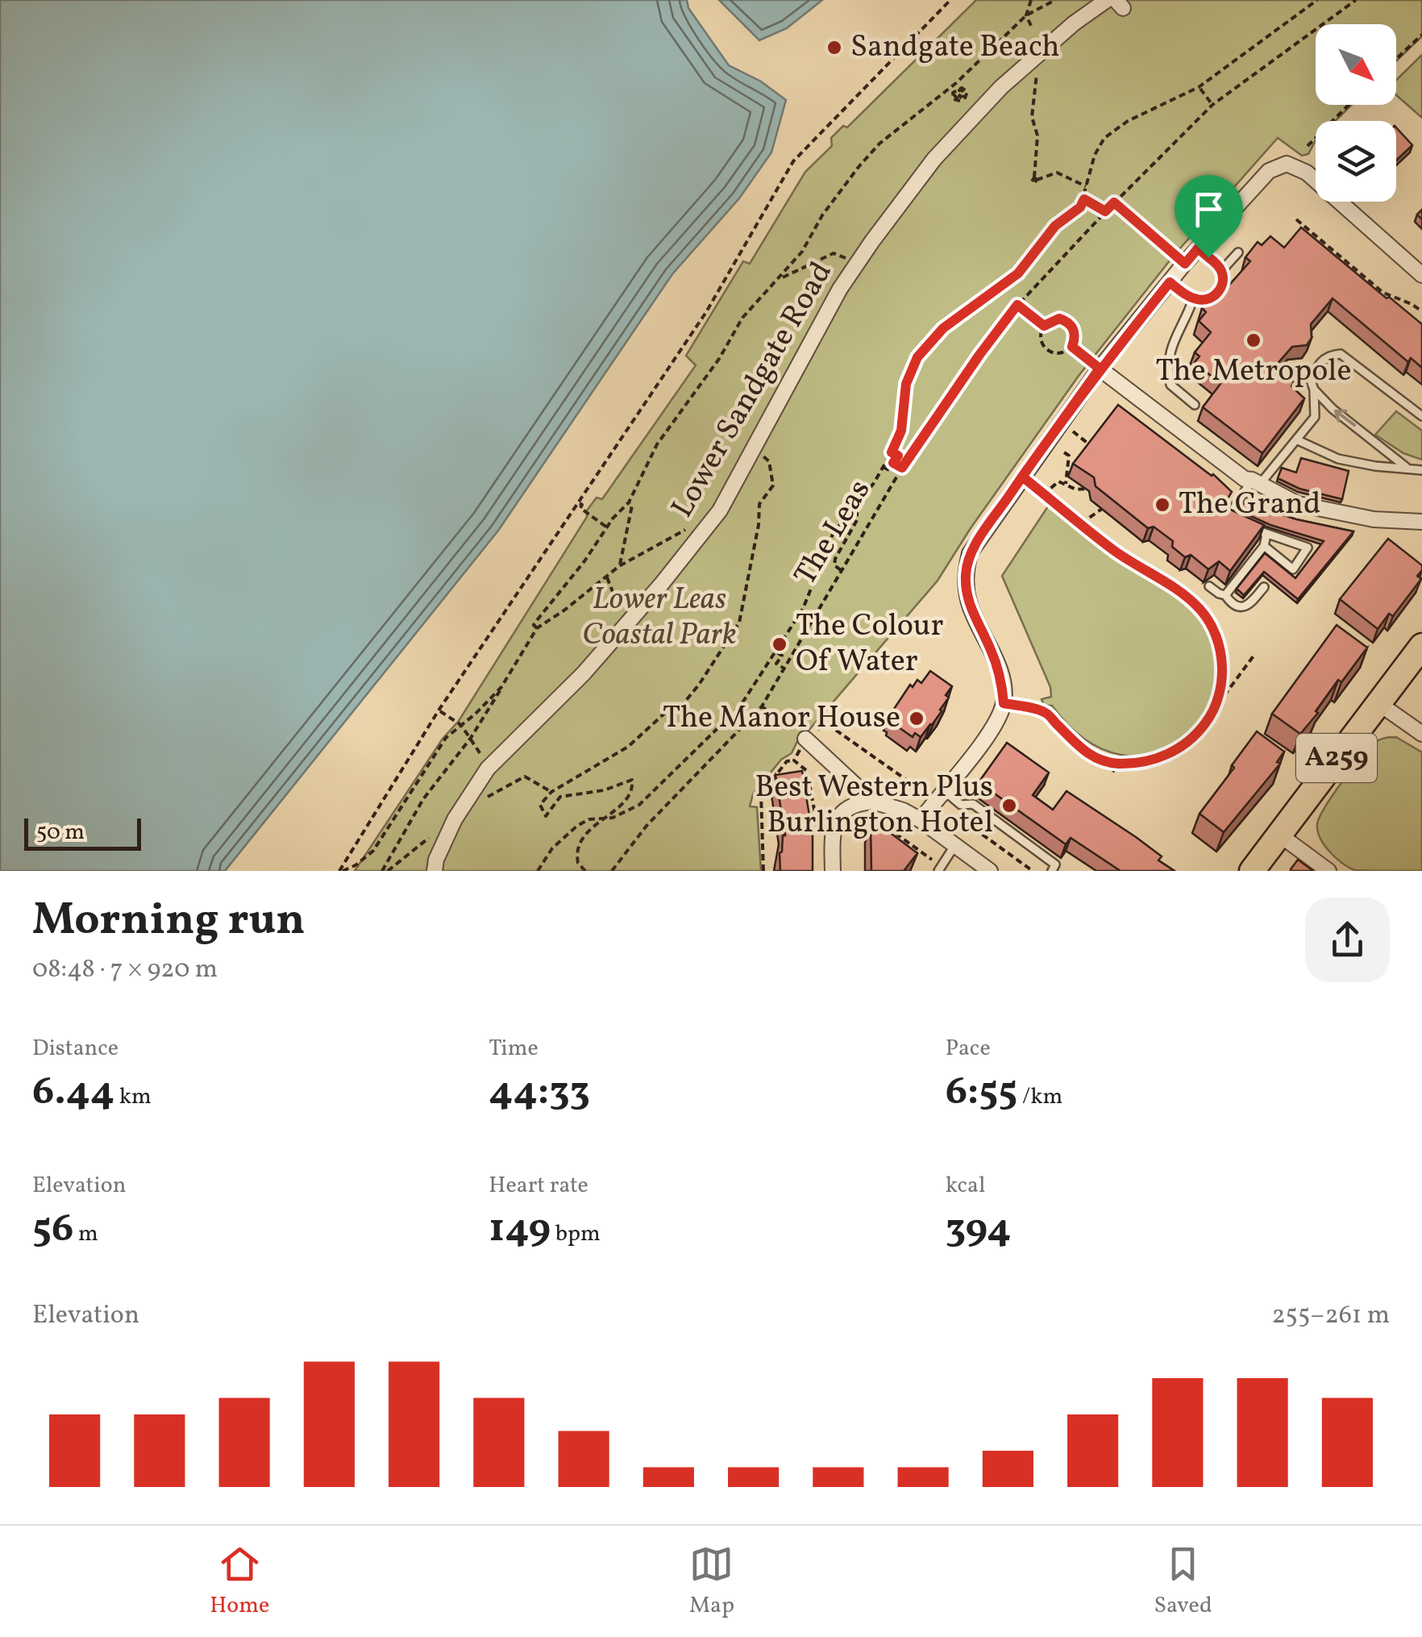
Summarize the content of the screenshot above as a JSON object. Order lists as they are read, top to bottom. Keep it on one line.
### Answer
{"streets":{"highway":["A259"],"street":["Lower Sandgate Road"],"path":["The Leas"]},"parks":["Lower Leas Coastal Park"],"places":["Sandgate Beach","The Metropole","The Grand","The Colour Of Water","The Manor House","Best Western Plus Burlington Hotel"],"scale_bar":"50 m","north":"bottom right","page":{"scale":"50 m","heading":["Morning run","08:48 · 7 × 920 m"],"stats":[["Distance","6.44 km"],["Time","44:33"],["Pace","6:55 /km"],["Elevation","56 m"],["Heart rate","149 bpm"],["kcal","394"]],"chart":["Elevation","255–261 m"],"tabs":["Home","Map","Saved"]}}
